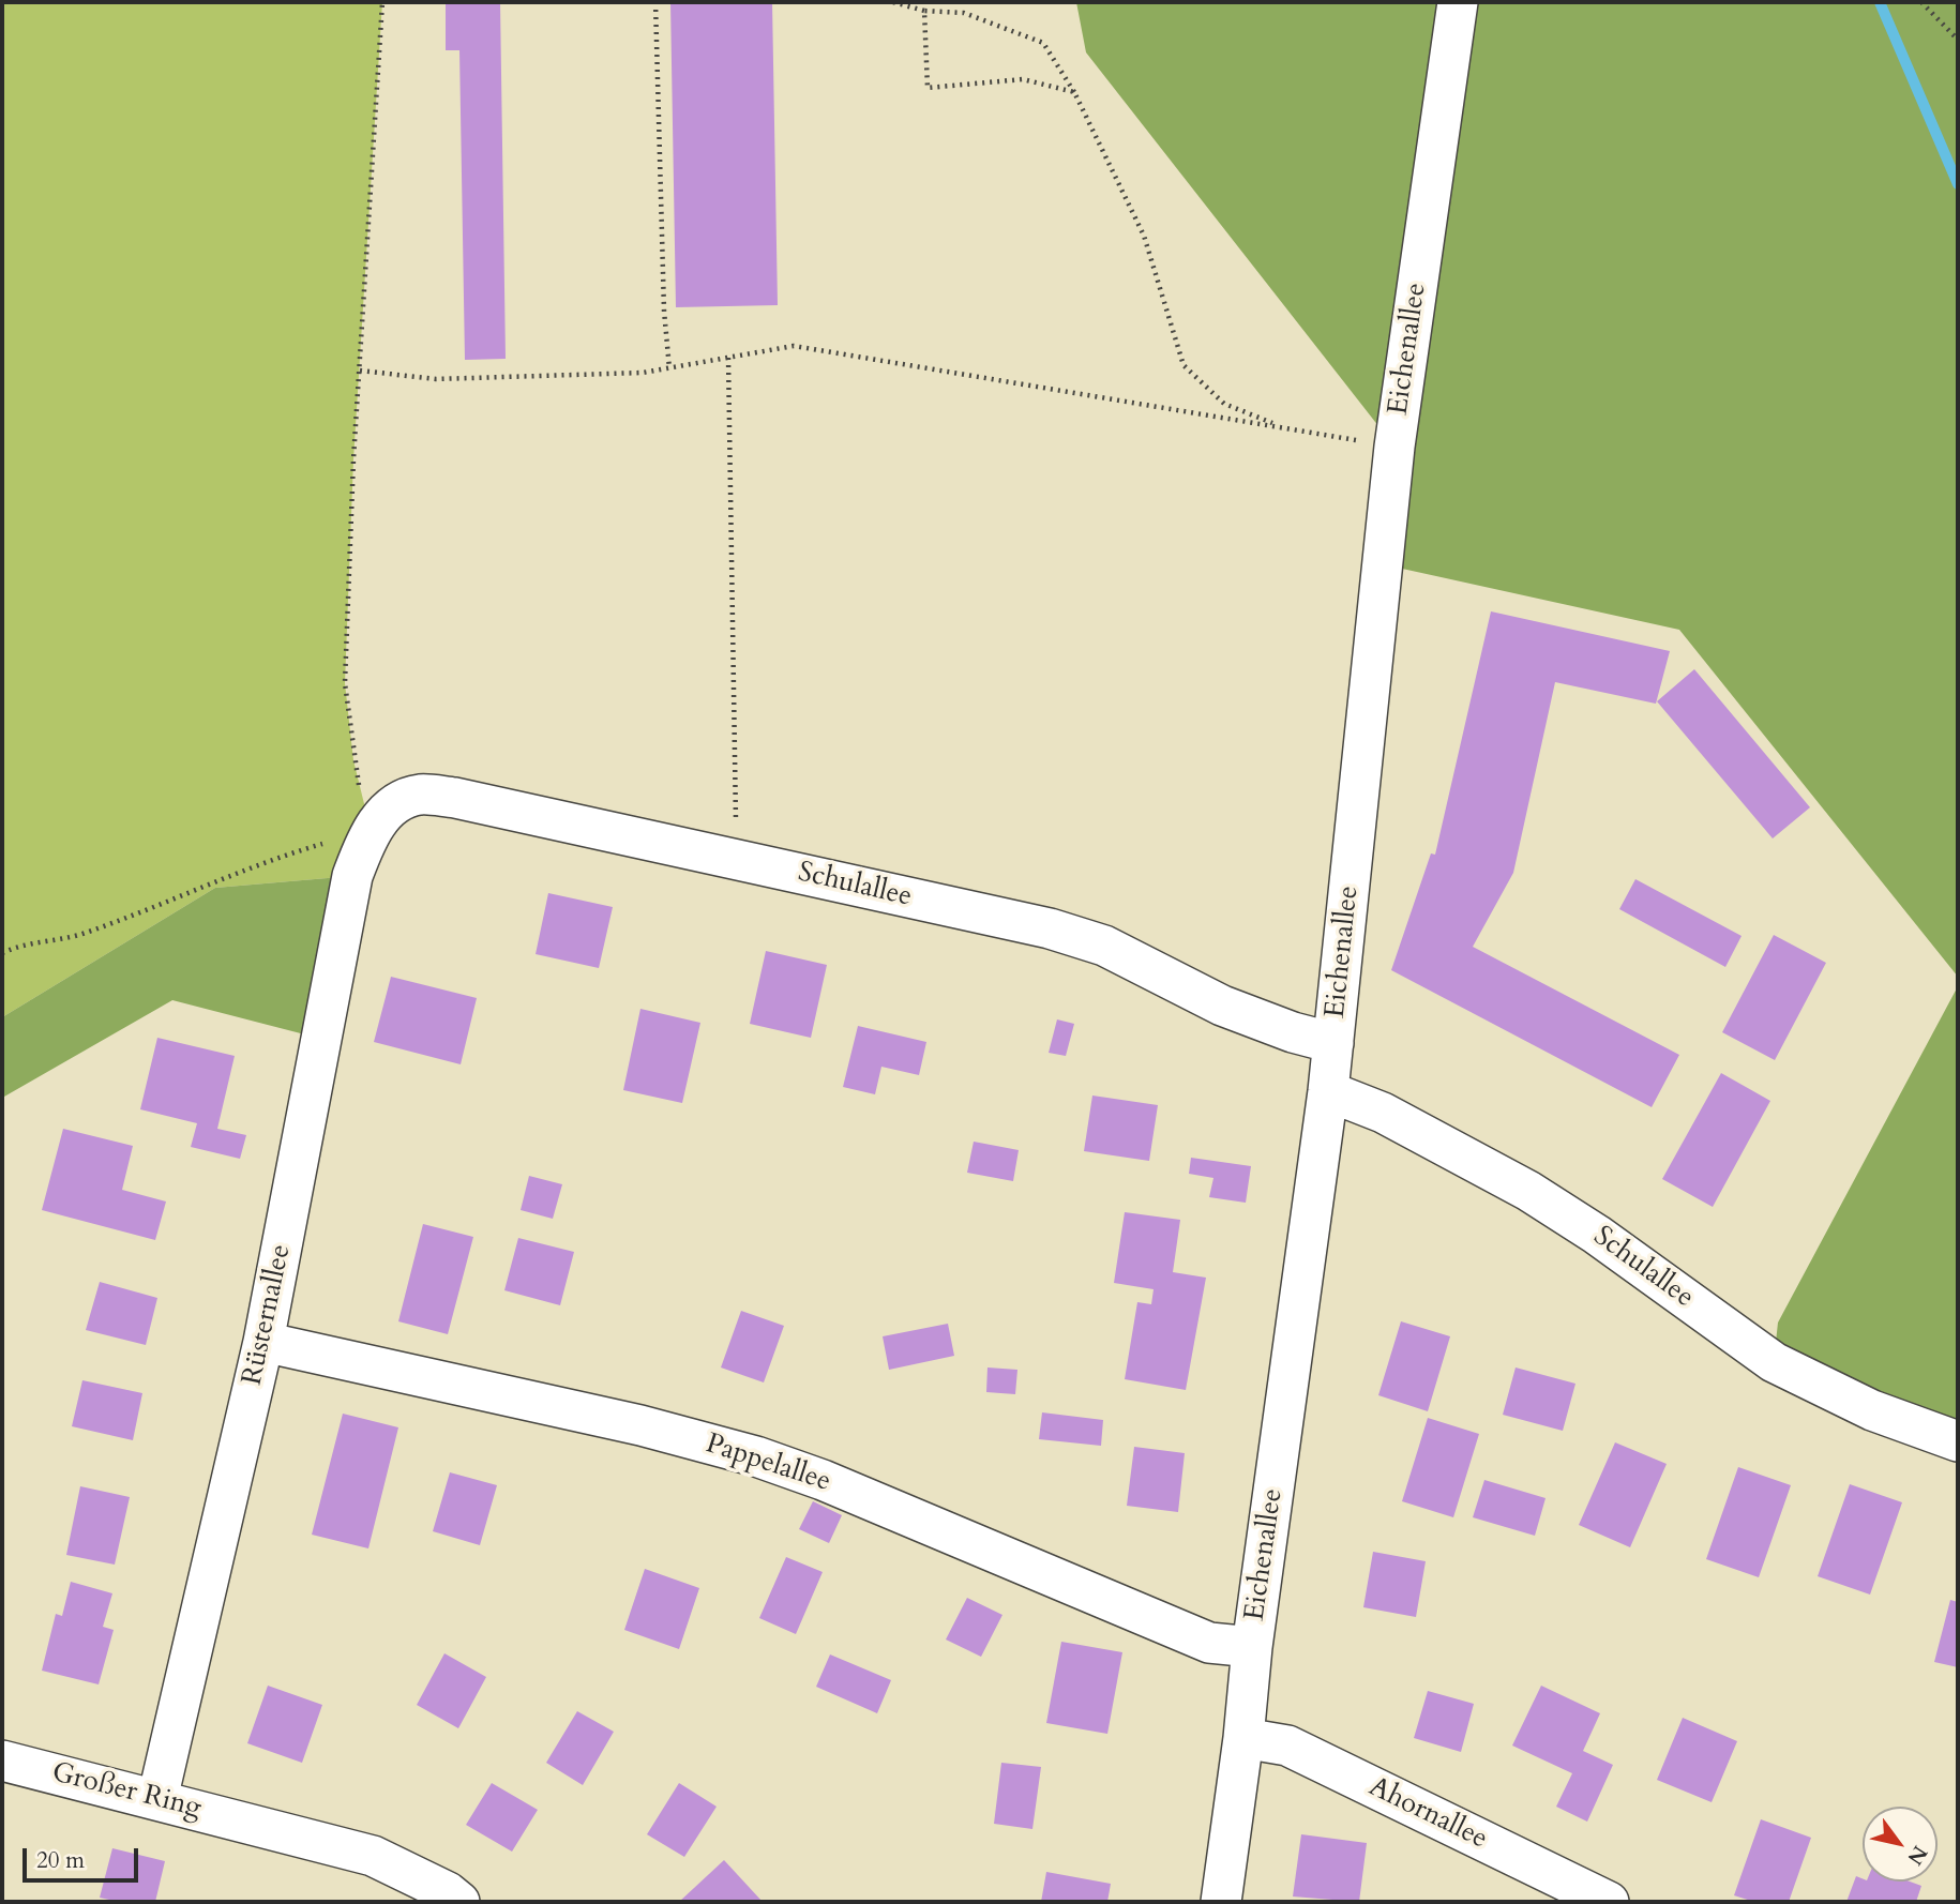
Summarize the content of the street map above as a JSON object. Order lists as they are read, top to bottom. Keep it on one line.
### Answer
{"streets":{"street":["Eichenallee","Schulallee","Rüsternallee","Pappelallee","Großer Ring","Ahornallee"]},"crossings":[["Eichenallee","Schulallee"],["Eichenallee","Pappelallee"],["Eichenallee","Ahornallee"],["Schulallee","Rüsternallee"],["Rüsternallee","Pappelallee"],["Rüsternallee","Großer Ring"]],"scale_bar":"20 m","north":"bottom right"}
